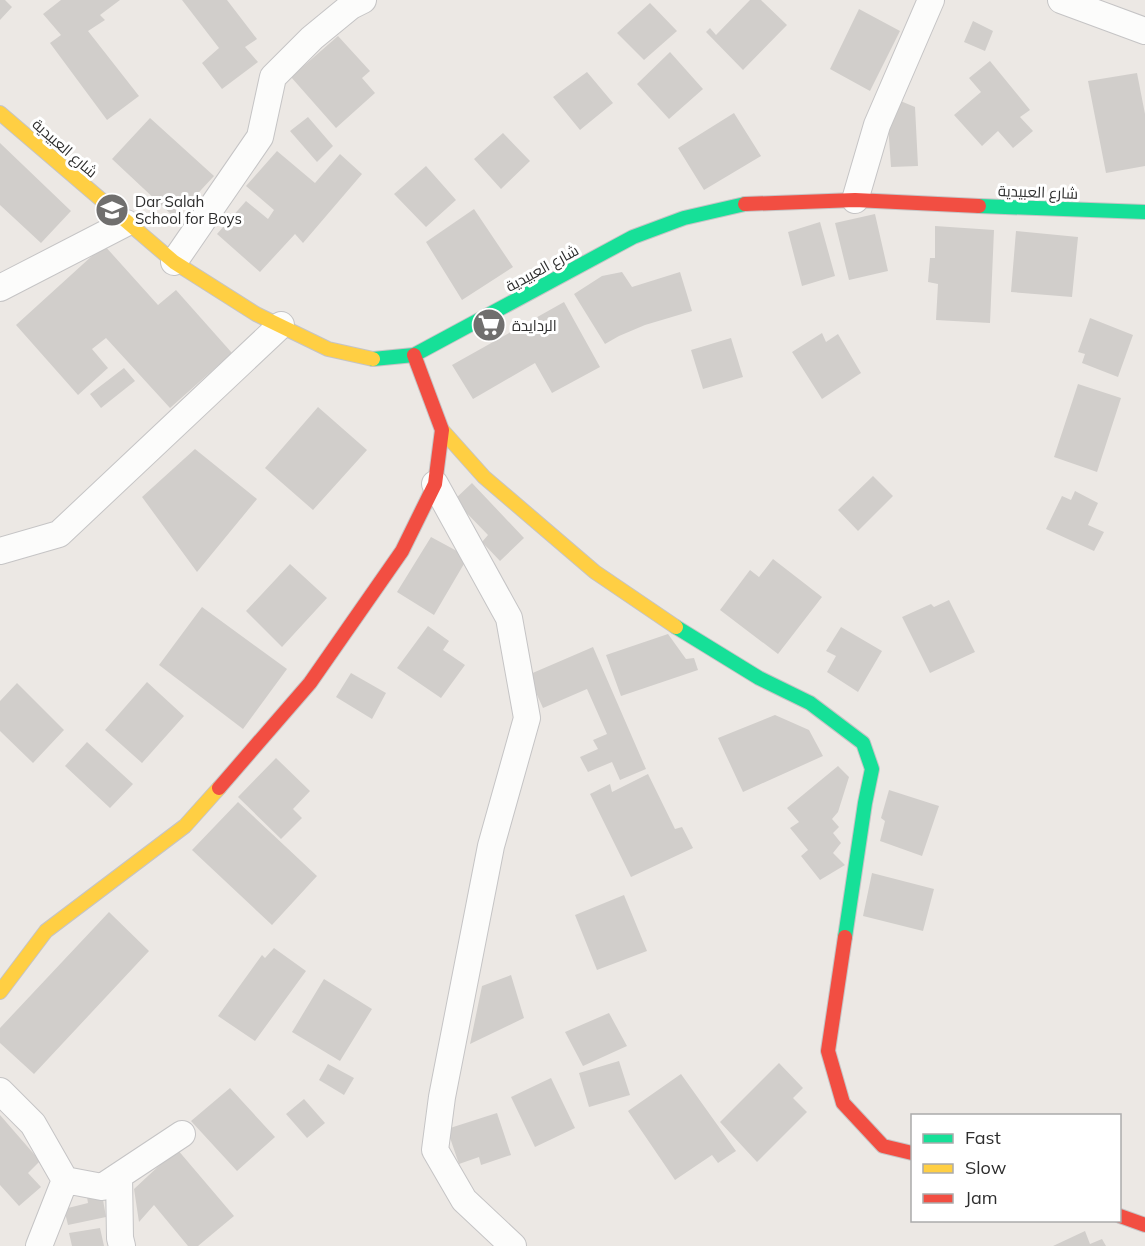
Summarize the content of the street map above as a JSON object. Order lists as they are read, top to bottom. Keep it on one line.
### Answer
{"streets":{"street":["شارع العبيدية"]},"places":{"school or university":["Dar Salah School for Boys"],"supermarket":["الردايدة"]},"legend":["Fast","Slow","Jam"]}
